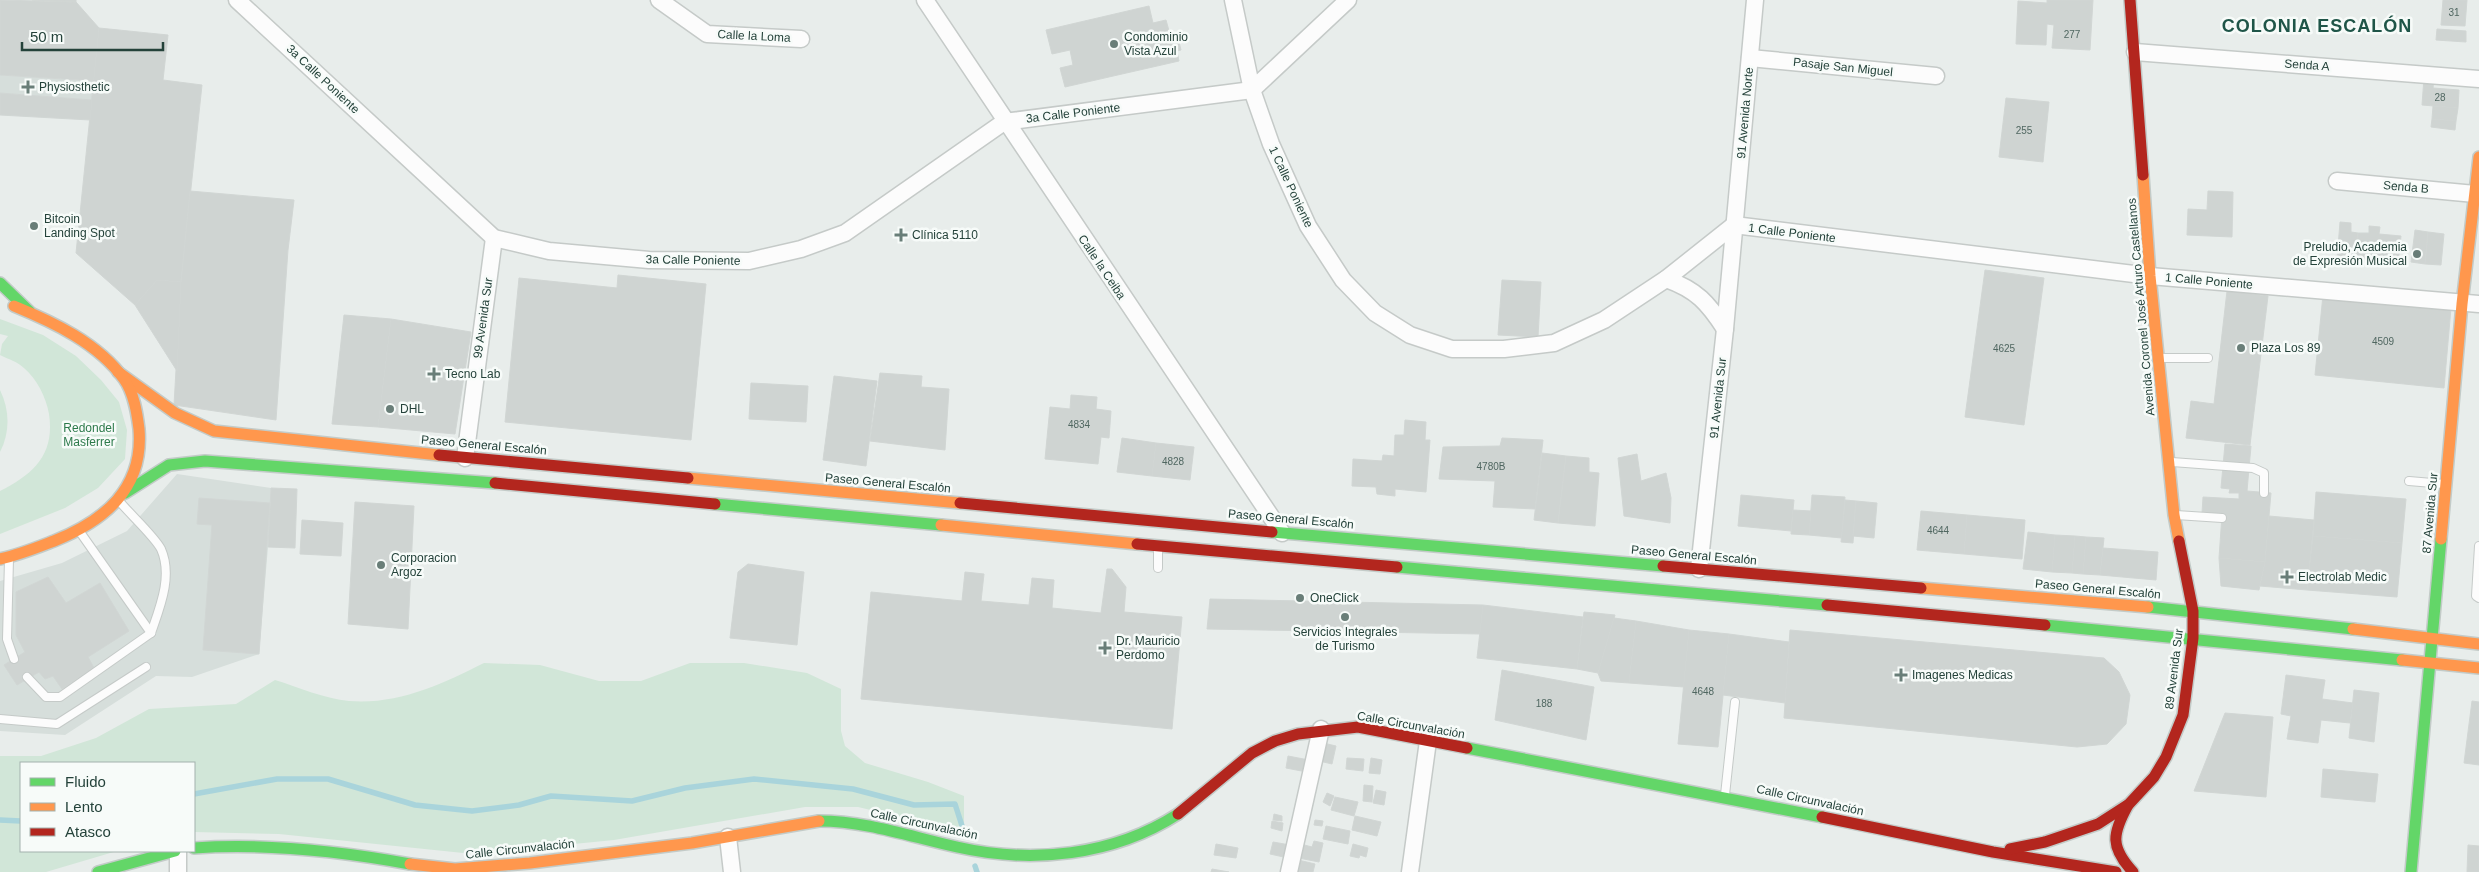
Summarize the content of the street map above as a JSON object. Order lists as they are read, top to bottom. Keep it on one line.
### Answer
{"streets":{"main road":["Avenida Coronel José Arturo Castellanos","Paseo General Escalón","87 Avenida Sur","89 Avenida Sur","Calle Circunvalación"],"street":["Calle la Loma","Senda A","Pasaje San Miguel","3a Calle Poniente","91 Avenida Norte","1 Calle Poniente","Senda B","Calle la Ceiba","99 Avenida Sur","91 Avenida Sur"]},"crossings":[["Senda A","Avenida Coronel José Arturo Castellanos"],["Pasaje San Miguel","91 Avenida Norte"],["3a Calle Poniente","1 Calle Poniente"],["3a Calle Poniente","Calle la Ceiba"],["3a Calle Poniente","99 Avenida Sur"],["91 Avenida Norte","1 Calle Poniente"],["91 Avenida Norte","91 Avenida Sur"],["1 Calle Poniente","Avenida Coronel José Arturo Castellanos"],["1 Calle Poniente","91 Avenida Sur"],["1 Calle Poniente","87 Avenida Sur"],["Senda B","87 Avenida Sur"],["Calle la Ceiba","Paseo General Escalón"],["Avenida Coronel José Arturo Castellanos","Paseo General Escalón"],["Avenida Coronel José Arturo Castellanos","89 Avenida Sur"],["99 Avenida Sur","Paseo General Escalón"],["91 Avenida Sur","Paseo General Escalón"],["Paseo General Escalón","87 Avenida Sur"],["Paseo General Escalón","89 Avenida Sur"],["89 Avenida Sur","Calle Circunvalación"]],"districts":["COLONIA ESCALÓN"],"parks":["Redondel Masferrer"],"places":{"other":["Condominio Vista Azul","Bitcoin Landing Spot","Preludio, Academia de Expresión Musical","Plaza Los 89","DHL","Corporacion Argoz","OneClick","Servicios Integrales de Turismo"],"health":["Physiosthetic","Clínica 5110","Tecno Lab","Electrolab Medic","Dr. Mauricio Perdomo","Imagenes Medicas"]},"house_numbers":["31","277","28","255","4509","4625","4834","4828","4780B","4644","4648","188"],"legend":["Fluido","Lento","Atasco"],"scale_bar":"50 m"}
